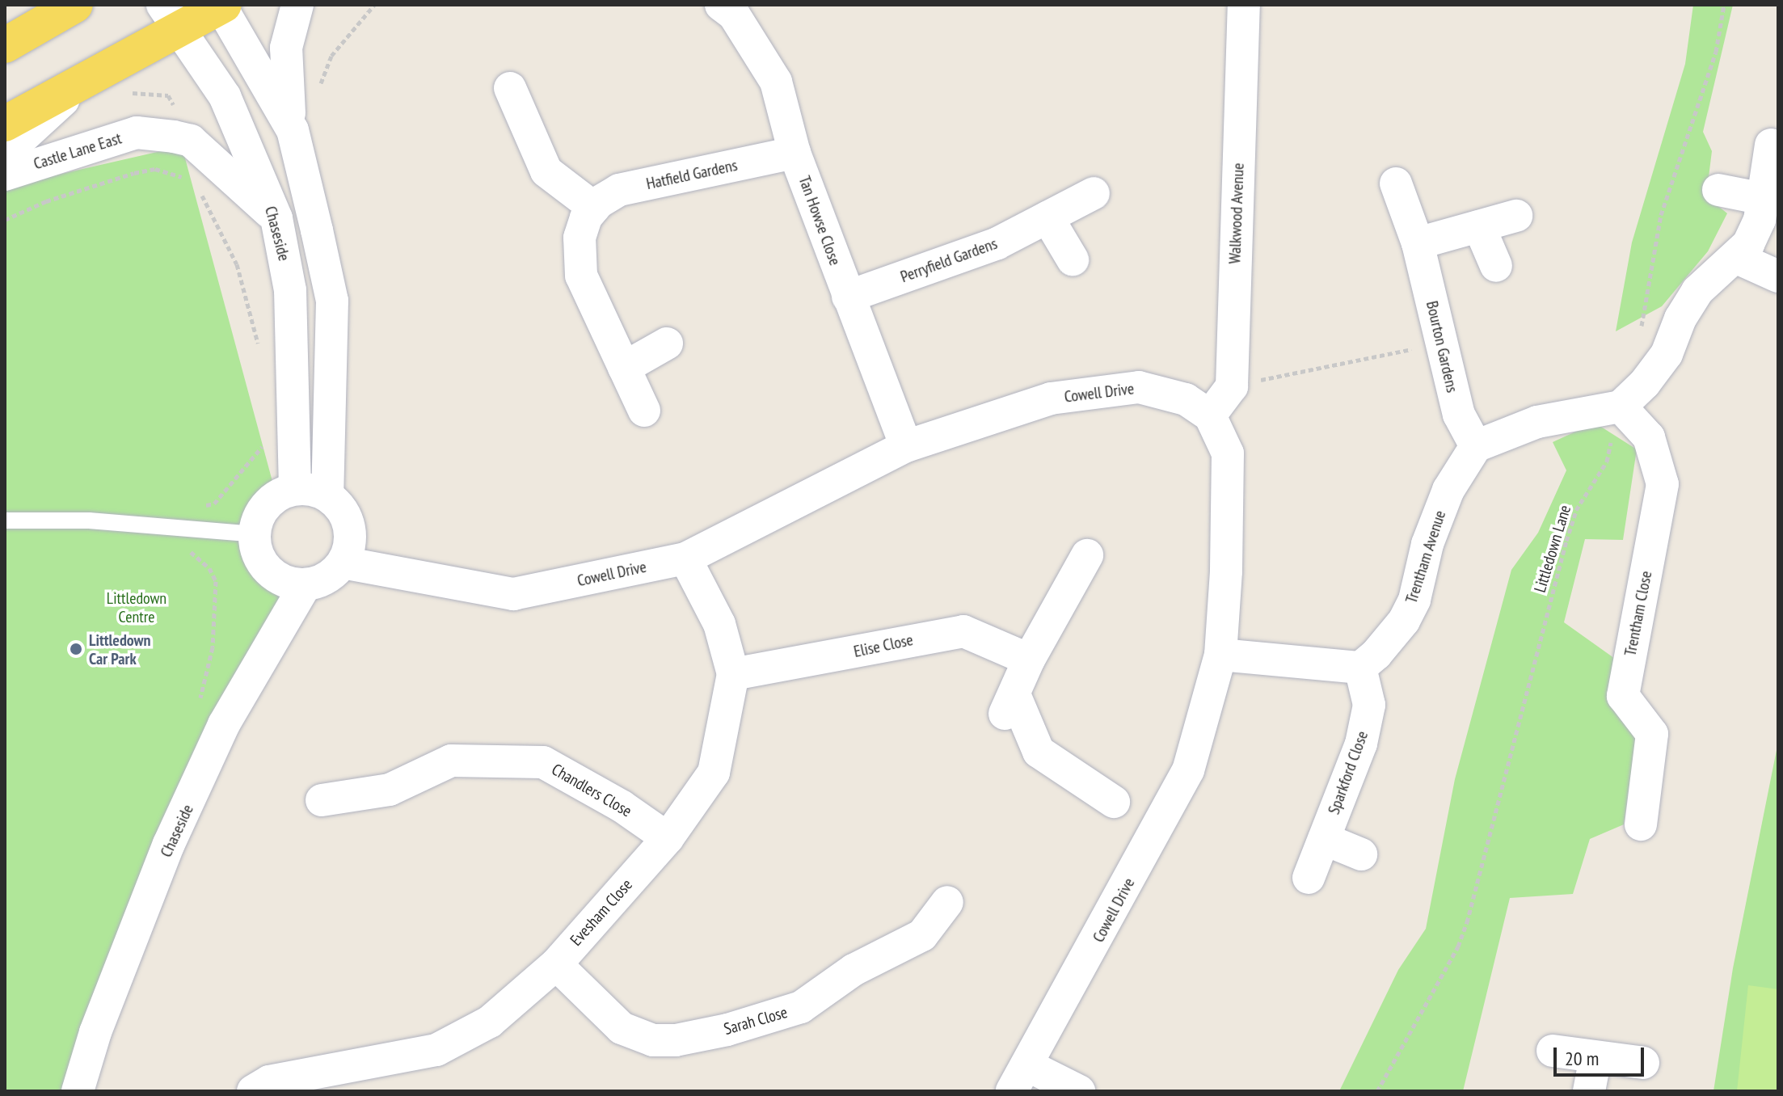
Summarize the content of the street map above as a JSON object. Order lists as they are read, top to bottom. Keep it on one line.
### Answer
{"streets":{"street":["Castle Lane East","Hatfield Gardens","Walkwood Avenue","Tan Howse Close","Chaseside","Perryfield Gardens","Bourton Gardens","Cowell Drive","Trentham Avenue","Trentham Close","Elise Close","Sparkford Close","Chandlers Close","Evesham Close","Sarah Close"],"path":["Littledown Lane"]},"crossings":[["Castle Lane East","Chaseside"],["Hatfield Gardens","Tan Howse Close"],["Tan Howse Close","Perryfield Gardens"],["Tan Howse Close","Cowell Drive"],["Chaseside","Cowell Drive"],["Bourton Gardens","Trentham Avenue"],["Cowell Drive","Evesham Close"],["Littledown Lane","Trentham Close"],["Trentham Avenue","Sparkford Close"],["Elise Close","Evesham Close"],["Chandlers Close","Evesham Close"],["Evesham Close","Sarah Close"]],"parks":["Littledown Centre"],"places":["Littledown Car Park"],"scale_bar":"20 m"}
